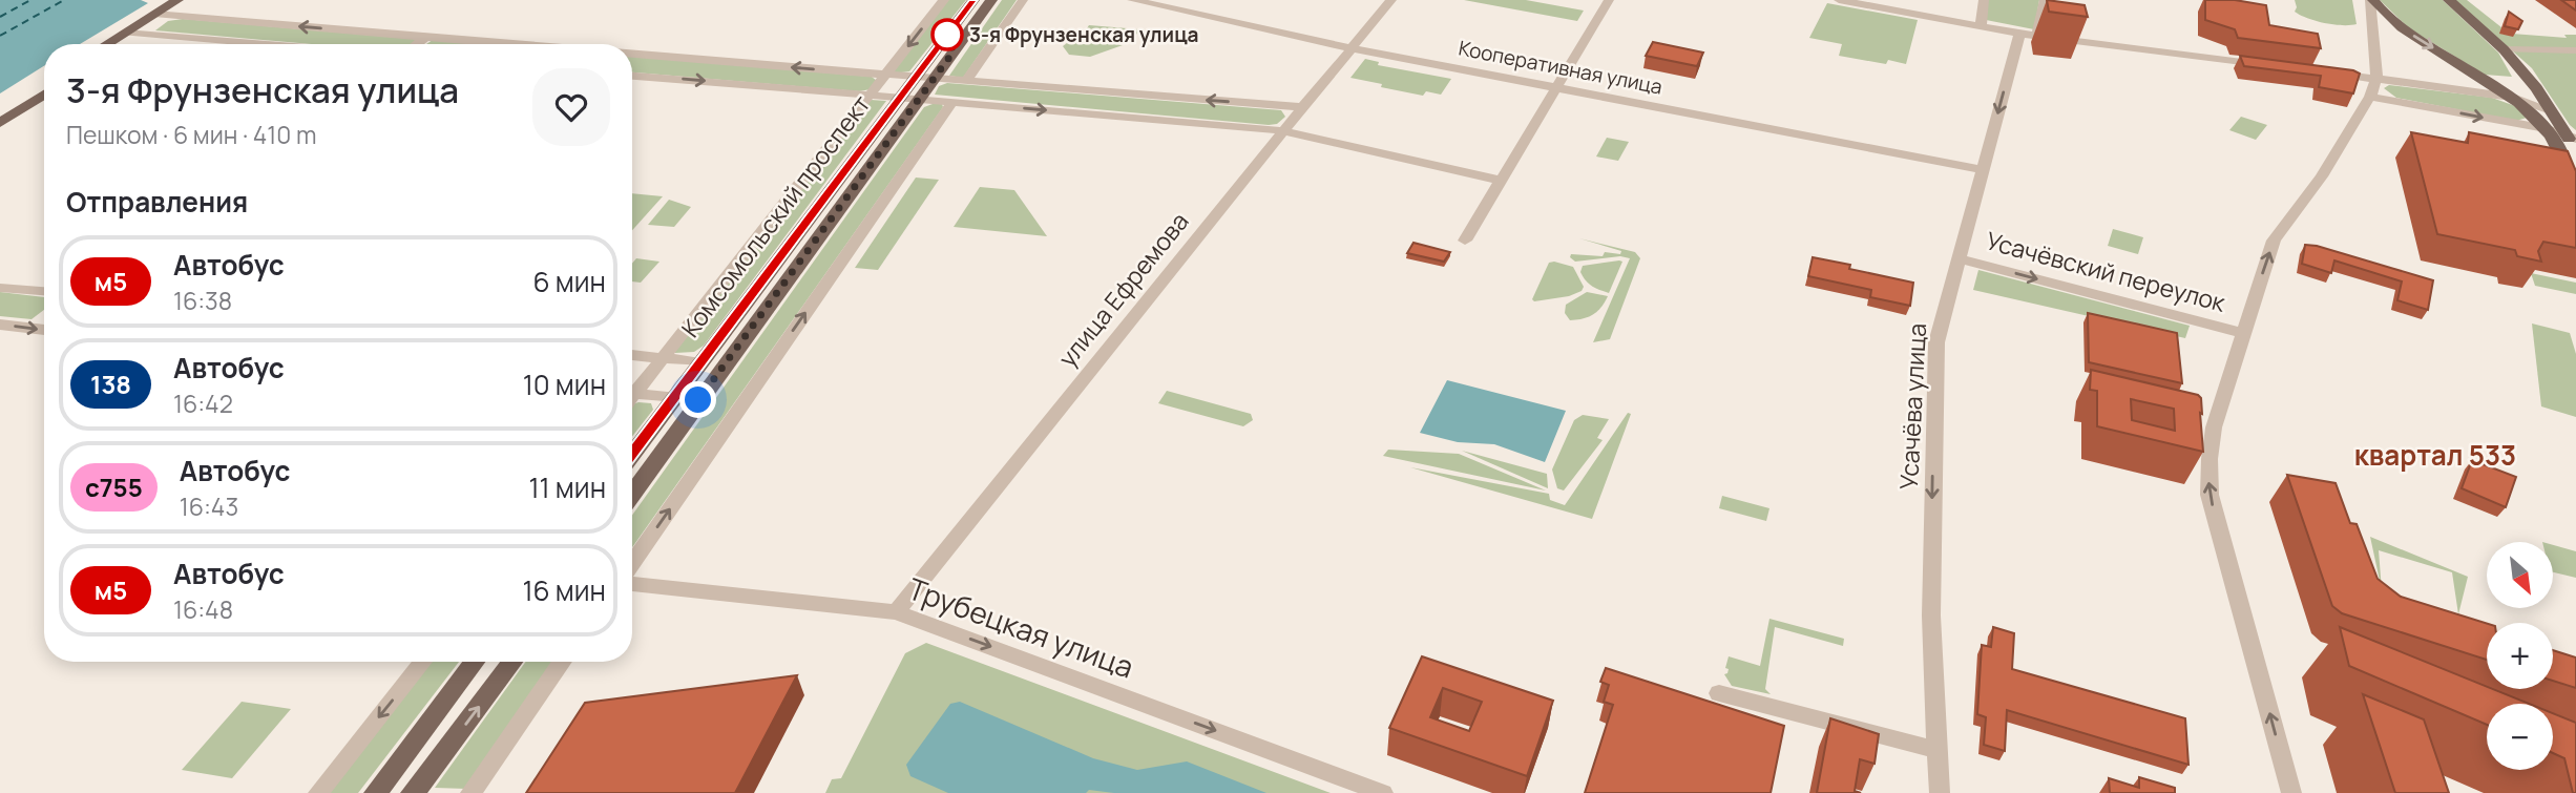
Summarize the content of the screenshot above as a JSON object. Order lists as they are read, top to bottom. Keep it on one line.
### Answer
{"streets":{"main road":["Комсомольский проспект"],"street":["Кооперативная улица","Усачёвский переулок","улица Ефремова","Усачёва улица","Трубецкая улица"]},"crossings":[["Кооперативная улица","улица Ефремова"],["Кооперативная улица","Усачёва улица"],["Усачёвский переулок","Усачёва улица"],["улица Ефремова","Трубецкая улица"]],"one_way":["Усачёвский переулок","Усачёва улица","Трубецкая улица"],"districts":["квартал 533"],"places":["3-я Фрунзенская улица"],"lines":["bus line м5"],"north":"bottom right","page":{"heading":[["3-я Фрунзенская улица","Пешком · 6 мин · 410 m"],"Отправления"],"list":[{"mark":"м5","name":"Автобус","note":"16:38","value":"6 мин"},{"mark":"138","name":"Автобус","note":"16:42","value":"10 мин"},{"mark":"с755","name":"Автобус","note":"16:43","value":"11 мин"},{"mark":"м5","name":"Автобус","note":"16:48","value":"16 мин"}],"map_buttons":["+","−"]}}
